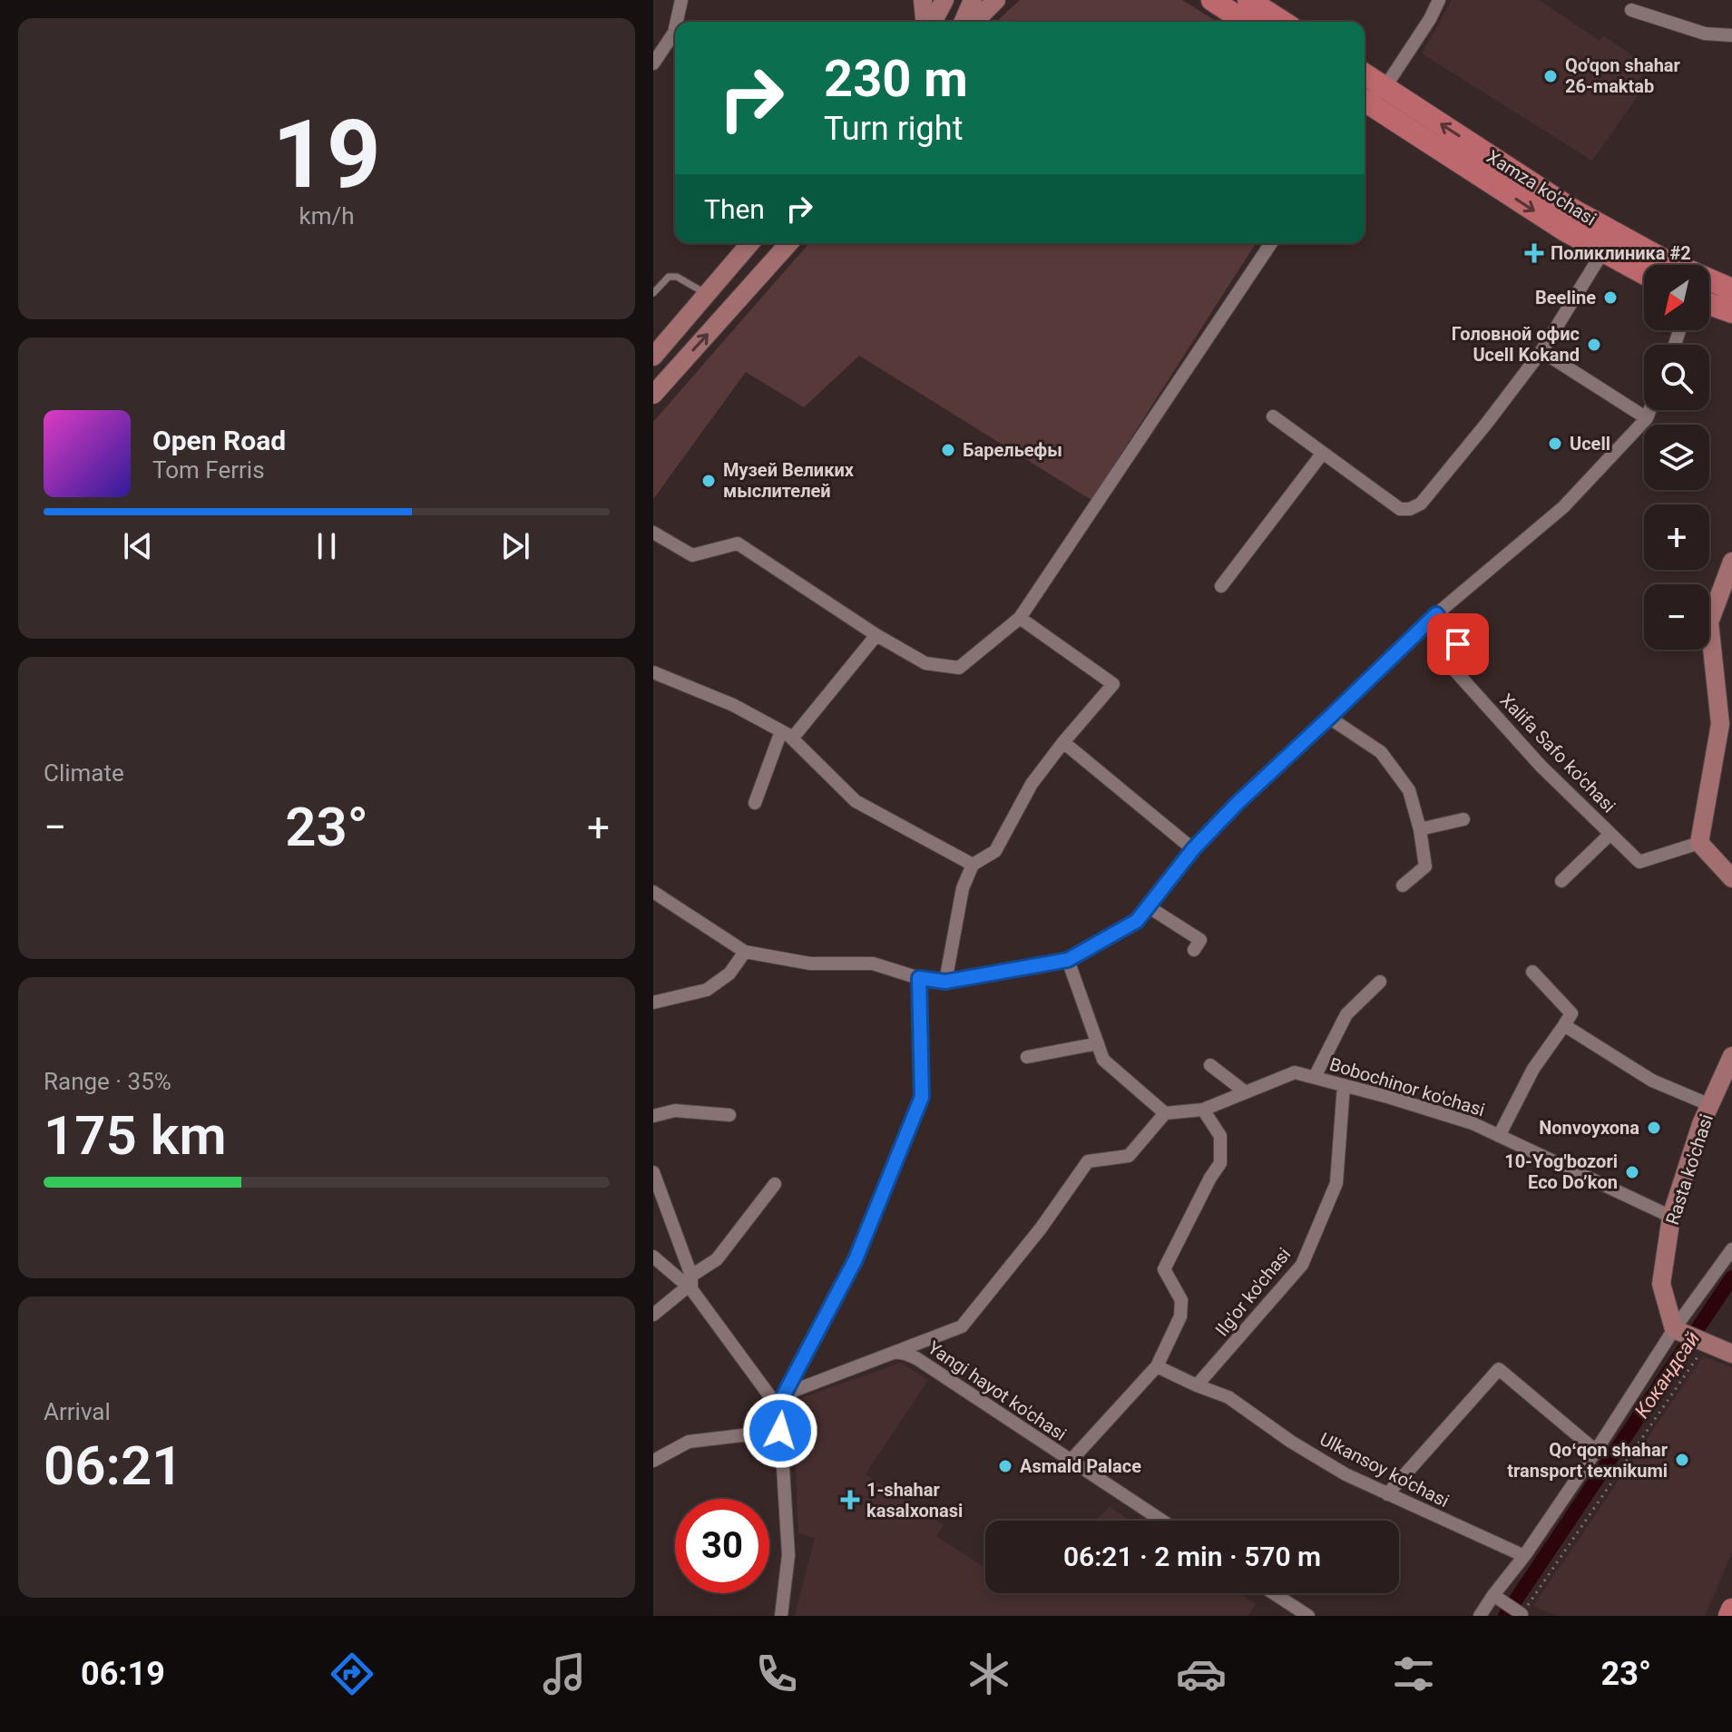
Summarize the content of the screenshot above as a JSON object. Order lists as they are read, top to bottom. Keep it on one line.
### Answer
{"streets":{"main road":["Xamza ko'chasi"],"street":["Xalifa Safo ko'chasi","Bobochinor ko'chasi","Rasta ko'chasi","Ilg'or ko'chasi","Yangi hayot ko'chasi","Ulkansoy ko'chasi"]},"crossings":[["Bobochinor ko'chasi","Rasta ko'chasi"],["Bobochinor ko'chasi","Ilg'or ko'chasi"],["Ilg'or ko'chasi","Ulkansoy ko'chasi"]],"water":["Кокандсай"],"places":{"other":["Qo'qon shahar 26-maktab","Beeline","Головной офис Ucell Kokand","Ucell","Барельефы","Музей Великих мыслителей","Nonvoyxona","10-Yog'bozori Eco Do’kon","Qoʻqon shahar transport texnikumi","Asmald Palace"],"health":["Поликлиника #2","1-shahar kasalxonasi"]},"north":"bottom left","page":{"tile":[["19","km/h"],"Climate",["Range · 35%","175 km"],["Arrival","06:21"]],"turn":["230 m","Turn right"],"then":"Then","map_buttons":["+","−"],"song":["Open Road","Tom Ferris"],"heat":["−","23°","+"],"limit":"30","trip":"06:21 · 2 min · 570 m","tabs":["06:19","23°"]}}
